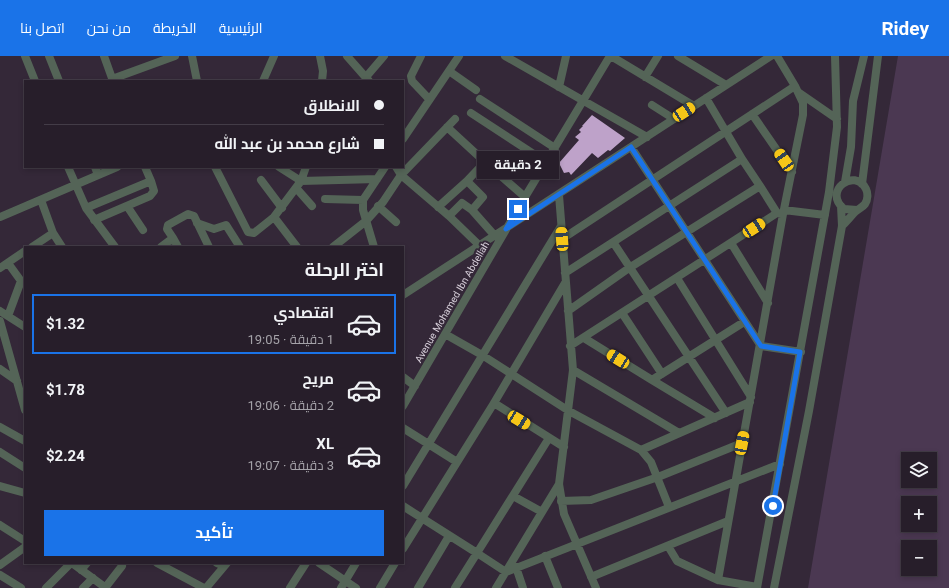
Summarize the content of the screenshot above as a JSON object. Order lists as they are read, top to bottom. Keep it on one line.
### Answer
{"streets":{"street":["Avenue Mohamed Ibn Abdellah"]},"page":{"header":"Ridey","nav":["الرئيسية","الخريطة","من نحن","اتصل بنا"],"banner":["الانطلاق","شارع محمد بن عبد الله"],"bubble":"2 دقيقة","heading":"اختر الرحلة","list":[{"name":"اقتصادي","note":"1 دقيقة · 19:05","value":"$1.32"},{"name":"مريح","note":"2 دقيقة · 19:06","value":"$1.78"},{"name":"XL","note":"3 دقيقة · 19:07","value":"$2.24"}],"map_buttons":["+","−"],"buttons":"تأكيد"}}
